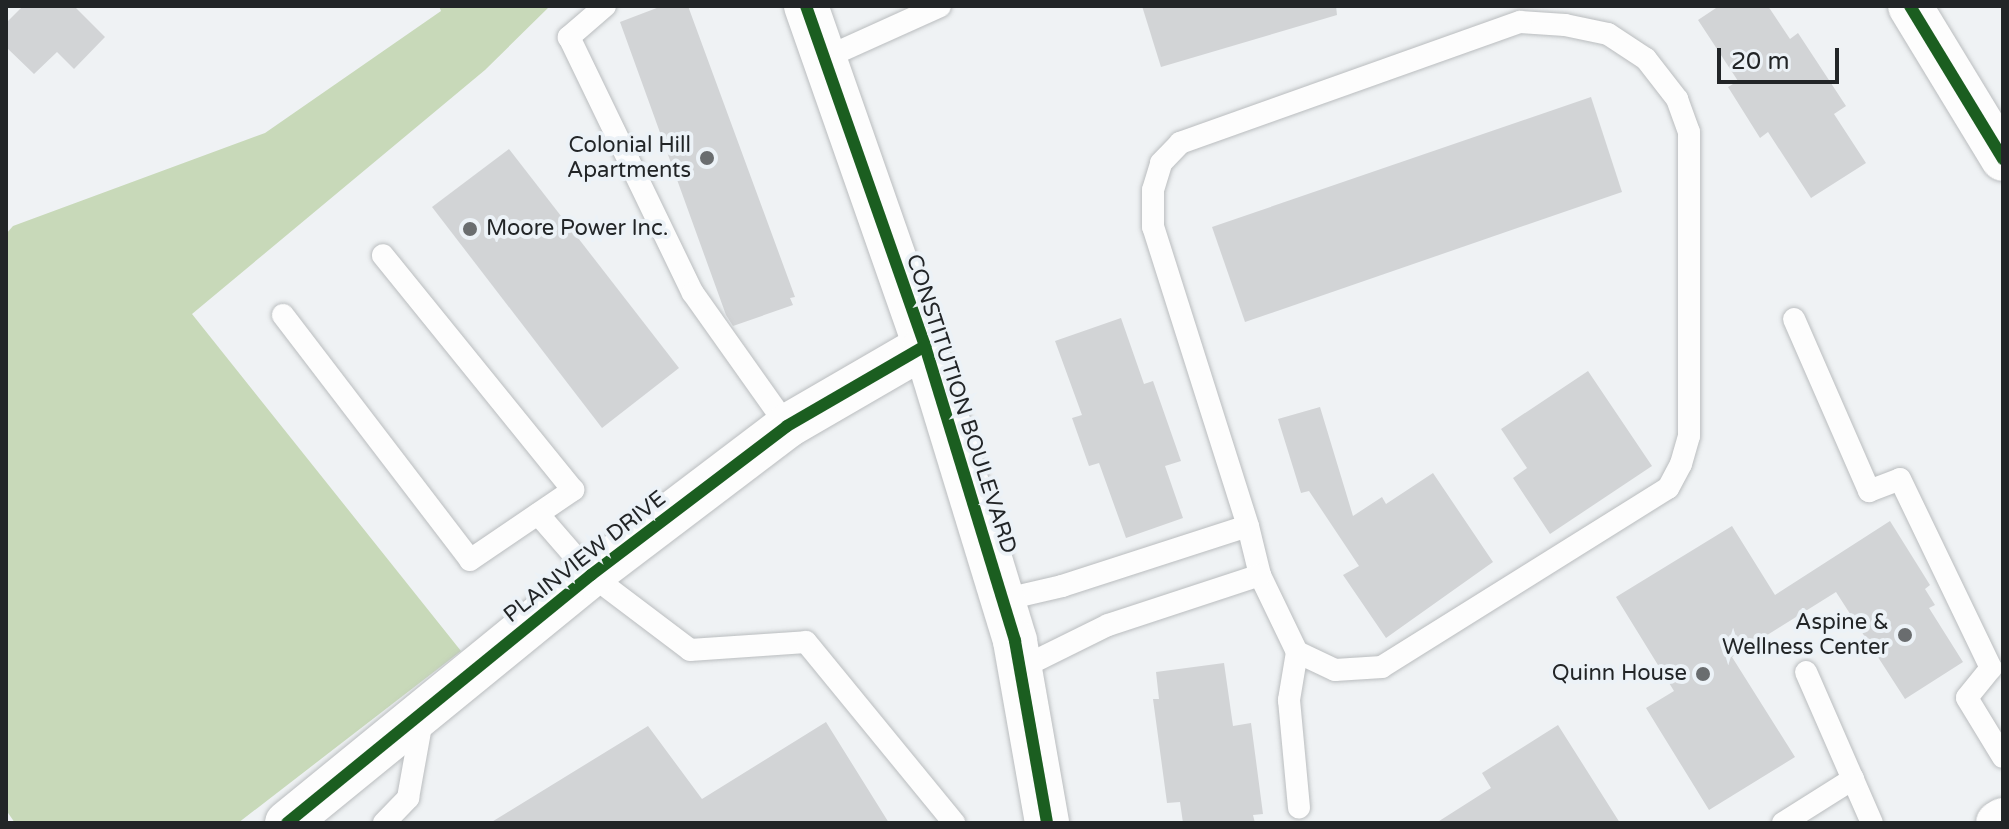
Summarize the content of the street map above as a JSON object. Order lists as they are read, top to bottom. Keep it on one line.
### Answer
{"streets":{"main road":["CONSTITUTION BOULEVARD","PLAINVIEW DRIVE"]},"crossings":[["CONSTITUTION BOULEVARD","PLAINVIEW DRIVE"]],"places":["Colonial Hill Apartments","Moore Power Inc.","Aspine & Wellness Center","Quinn House"],"scale_bar":"20 m"}
